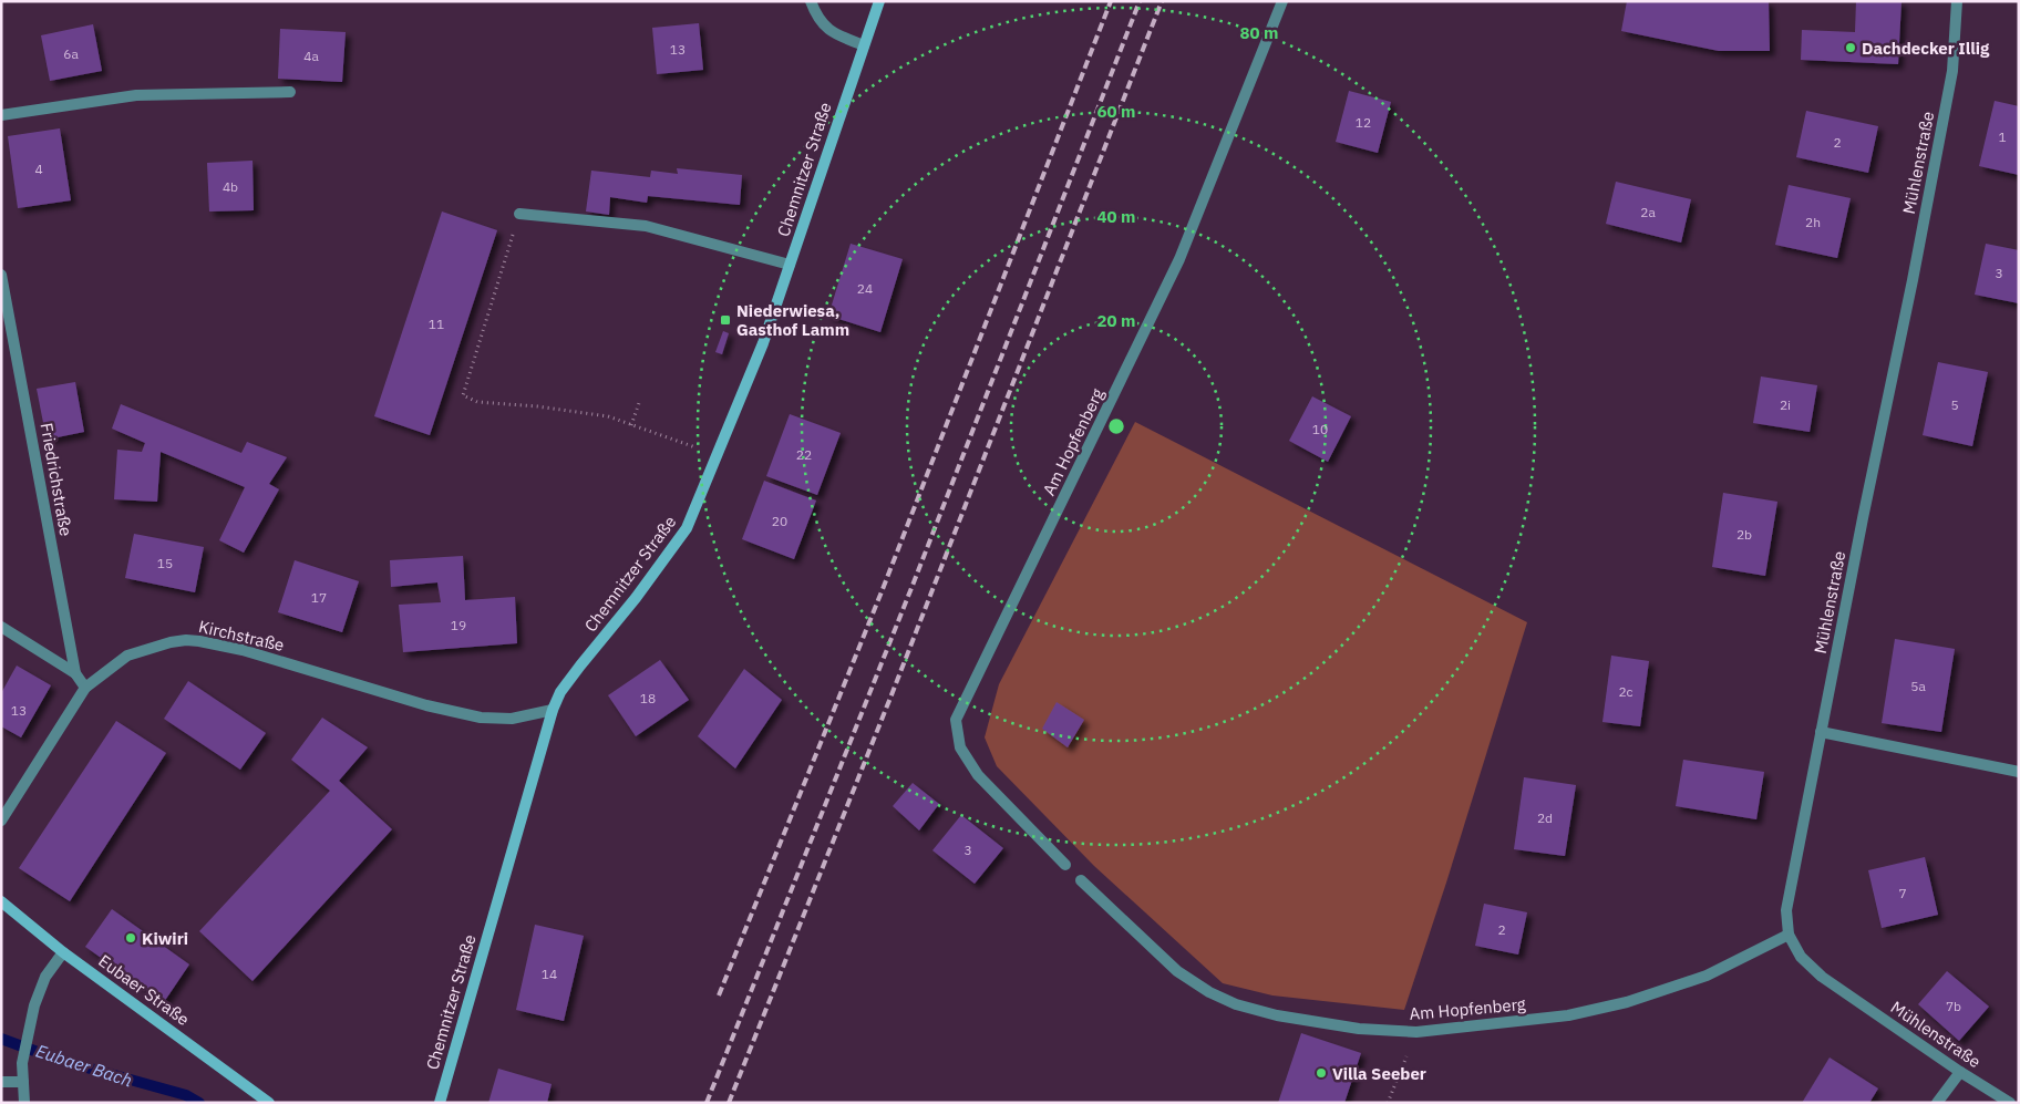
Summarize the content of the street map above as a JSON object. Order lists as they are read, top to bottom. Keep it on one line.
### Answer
{"streets":{"main road":["Chemnitzer Straße","Eubaer Straße"],"street":["Mühlenstraße","Am Hopfenberg","Friedrichstraße","Kirchstraße"]},"crossings":[["Mühlenstraße","Am Hopfenberg"],["Chemnitzer Straße","Kirchstraße"],["Friedrichstraße","Kirchstraße"]],"water":["Eubaer Bach"],"places":{"other":["Dachdecker Illig","Kiwiri","Villa Seeber"],"transit":["Niederwiesa, Gasthof Lamm"]},"house_numbers":["13","6a","4a","12","1","2","4","4b","2a","2h","3","24","11","2i","5","10","22","20","2b","15","17","19","5a","2c","18","13","2d","3","7","2","14","7b"],"rings":["80 m","60 m","40 m","20 m"]}
